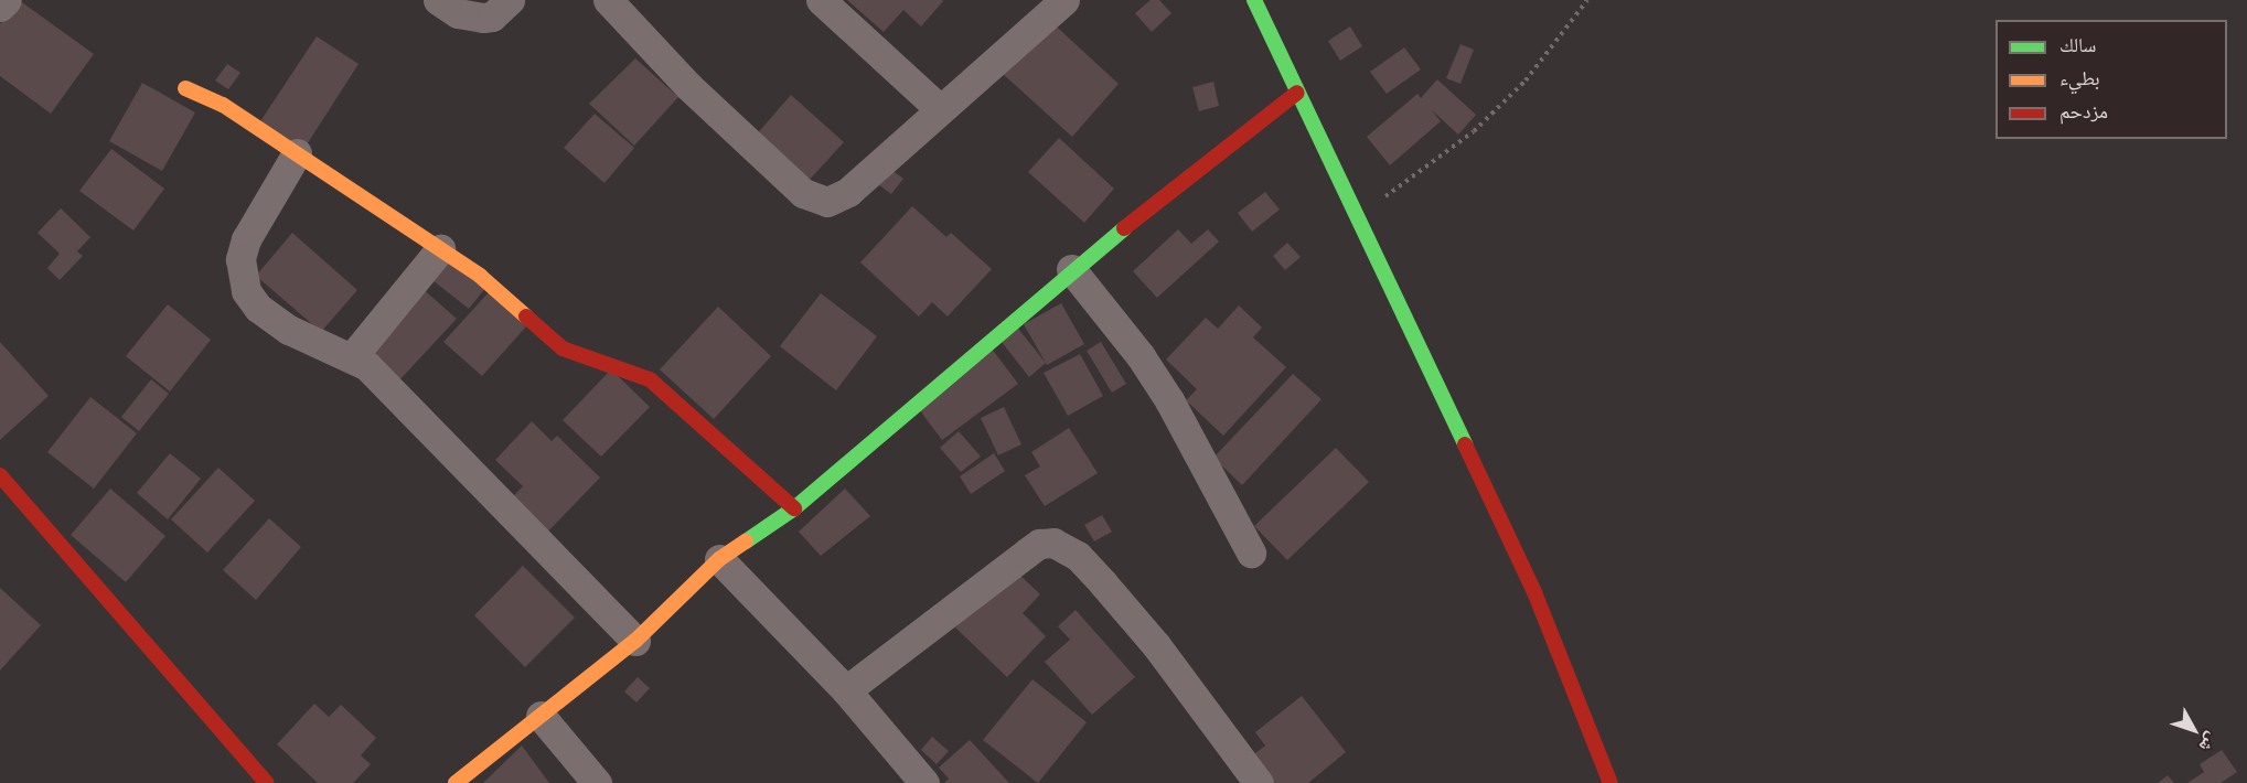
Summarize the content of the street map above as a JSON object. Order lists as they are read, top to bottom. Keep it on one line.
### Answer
{"legend":["سالك","بطيء","مزدحم"],"north":"bottom right"}
